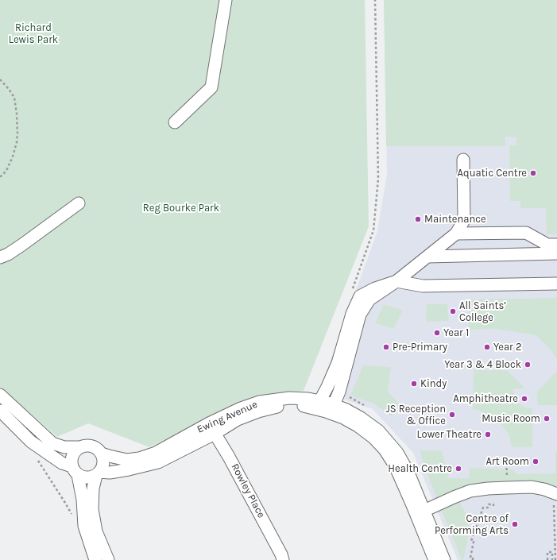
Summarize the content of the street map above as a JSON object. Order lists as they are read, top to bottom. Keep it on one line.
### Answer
{"streets":{"street":["Ewing Avenue","Rowley Place"]},"crossings":[["Ewing Avenue","Rowley Place"]],"parks":["Richard Lewis Park","Reg Bourke Park"],"places":["Aquatic Centre","Maintenance","All Saints’ College","Year 1","Pre-Primary","Year 2","Year 3 & 4 Block","Kindy","Amphitheatre","JS Reception & Office","Music Room","Lower Theatre","Art Room","Health Centre","Centre of Performing Arts"]}
